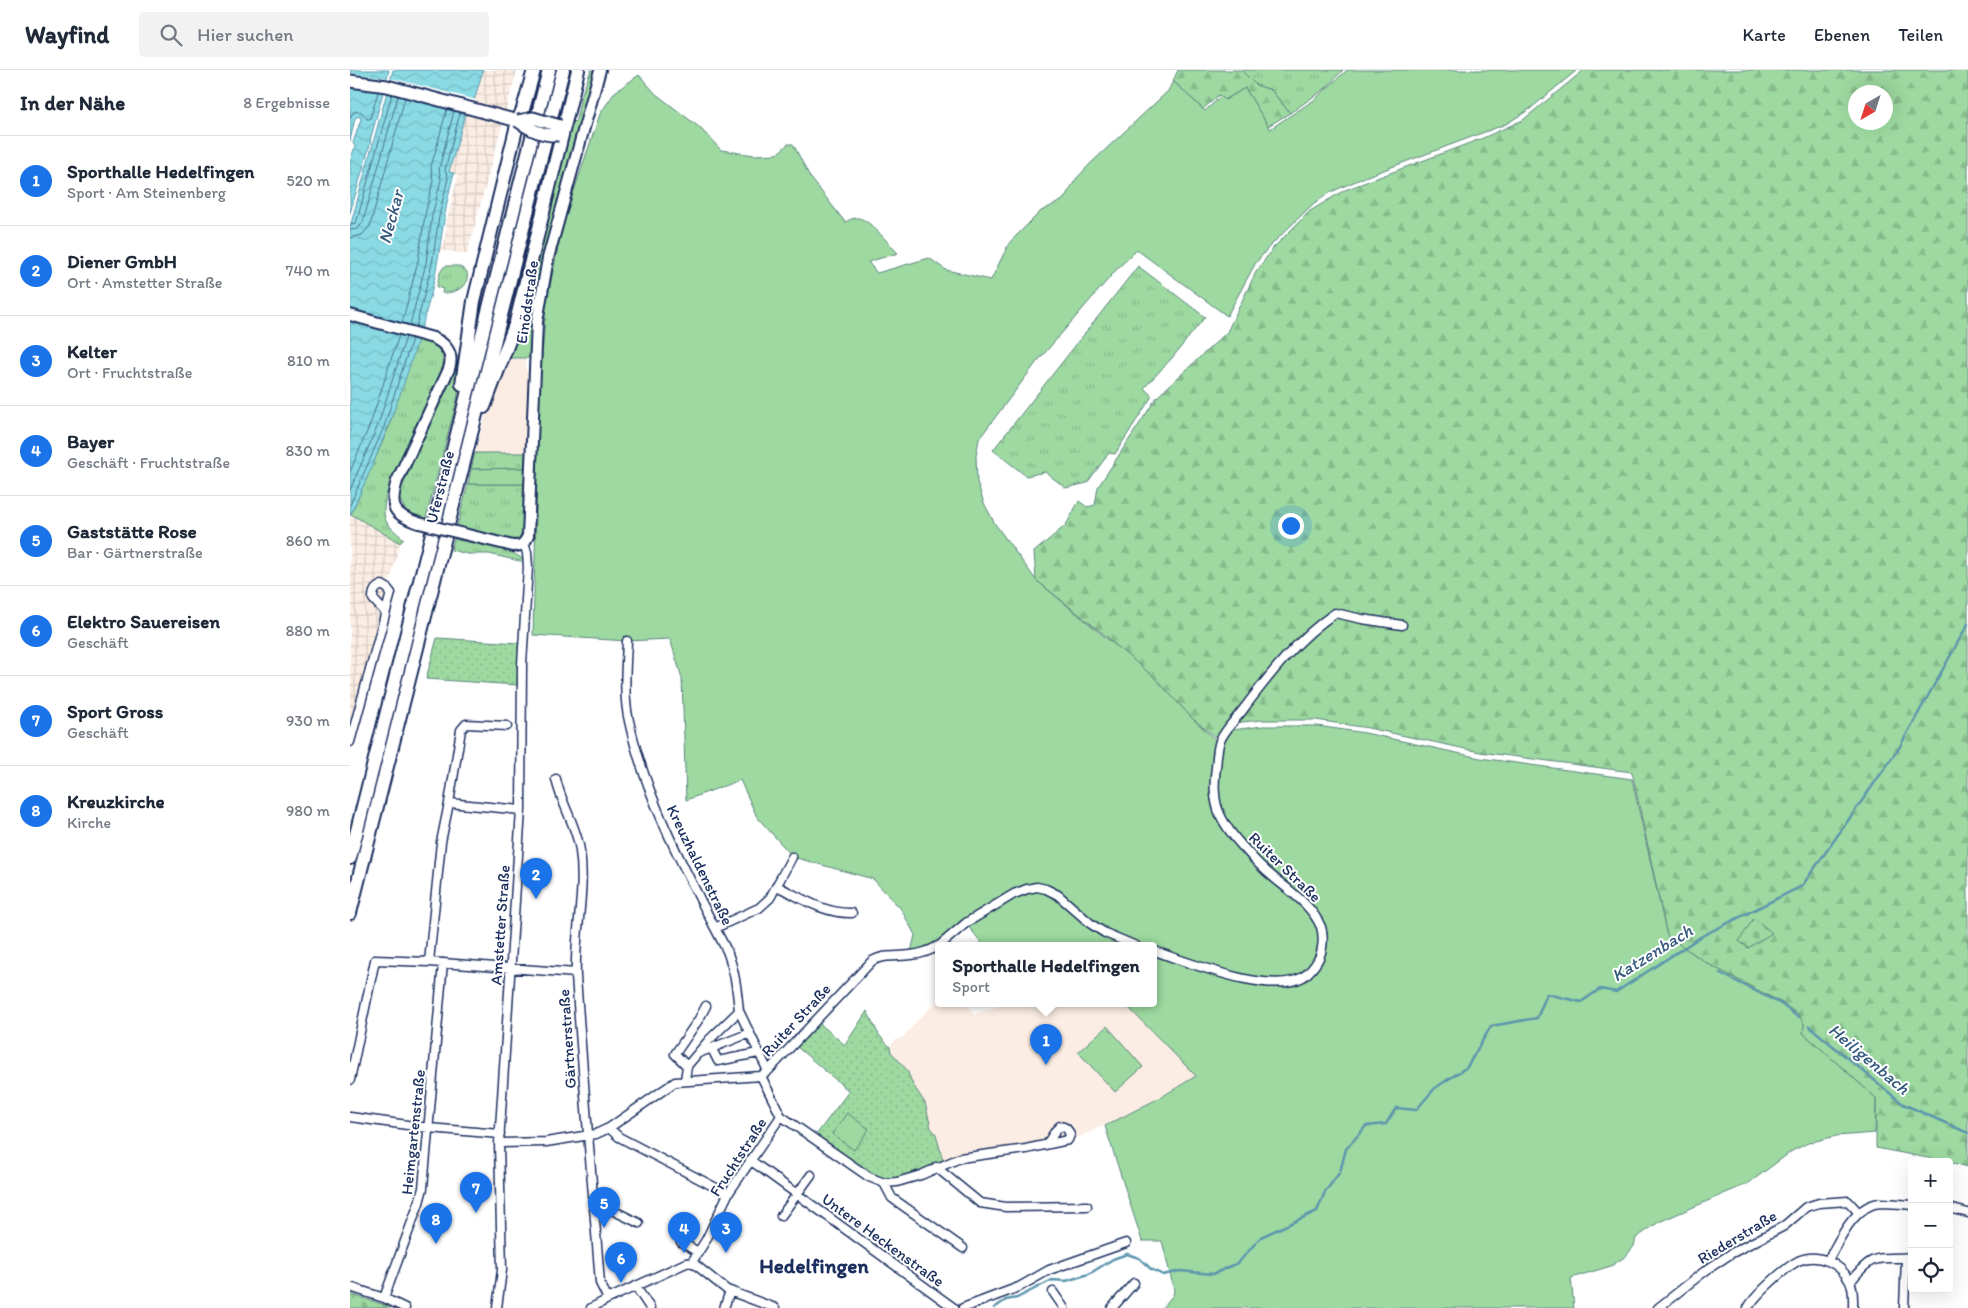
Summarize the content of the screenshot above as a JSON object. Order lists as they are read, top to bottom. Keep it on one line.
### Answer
{"streets":{"highway":["Uferstraße"],"street":["Einödstraße","Kreuzhaldenstraße","Ruiter Straße","Amstetter Straße","Gärtnerstraße","Heimgartenstraße","Fruchtstraße","Riederstraße","Untere Heckenstraße"]},"crossings":[["Einödstraße","Amstetter Straße"],["Kreuzhaldenstraße","Fruchtstraße"],["Ruiter Straße","Amstetter Straße"],["Ruiter Straße","Gärtnerstraße"],["Ruiter Straße","Fruchtstraße"],["Fruchtstraße","Untere Heckenstraße"]],"districts":["Hedelfingen"],"water":["Neckar","Katzenbach","Heiligenbach"],"north":"bottom left","page":{"header":"Wayfind","search":"Hier suchen","nav":["Karte","Ebenen","Teilen"],"heading":["In der Nähe","8 Ergebnisse"],"list":[{"mark":"1","name":"Sporthalle Hedelfingen","note":"Sport · Am Steinenberg","value":"520 m"},{"mark":"2","name":"Diener GmbH","note":"Ort · Amstetter Straße","value":"740 m"},{"mark":"3","name":"Kelter","note":"Ort · Fruchtstraße","value":"810 m"},{"mark":"4","name":"Bayer","note":"Geschäft · Fruchtstraße","value":"830 m"},{"mark":"5","name":"Gaststätte Rose","note":"Bar · Gärtnerstraße","value":"860 m"},{"mark":"6","name":"Elektro Sauereisen","note":"Geschäft","value":"880 m"},{"mark":"7","name":"Sport Gross","note":"Geschäft","value":"930 m"},{"mark":"8","name":"Kreuzkirche","note":"Kirche","value":"980 m"}],"pins":["2","1","7","5","8","3","4","6"],"popup":["Sporthalle Hedelfingen","Sport"],"map_buttons":["+","−"]}}
